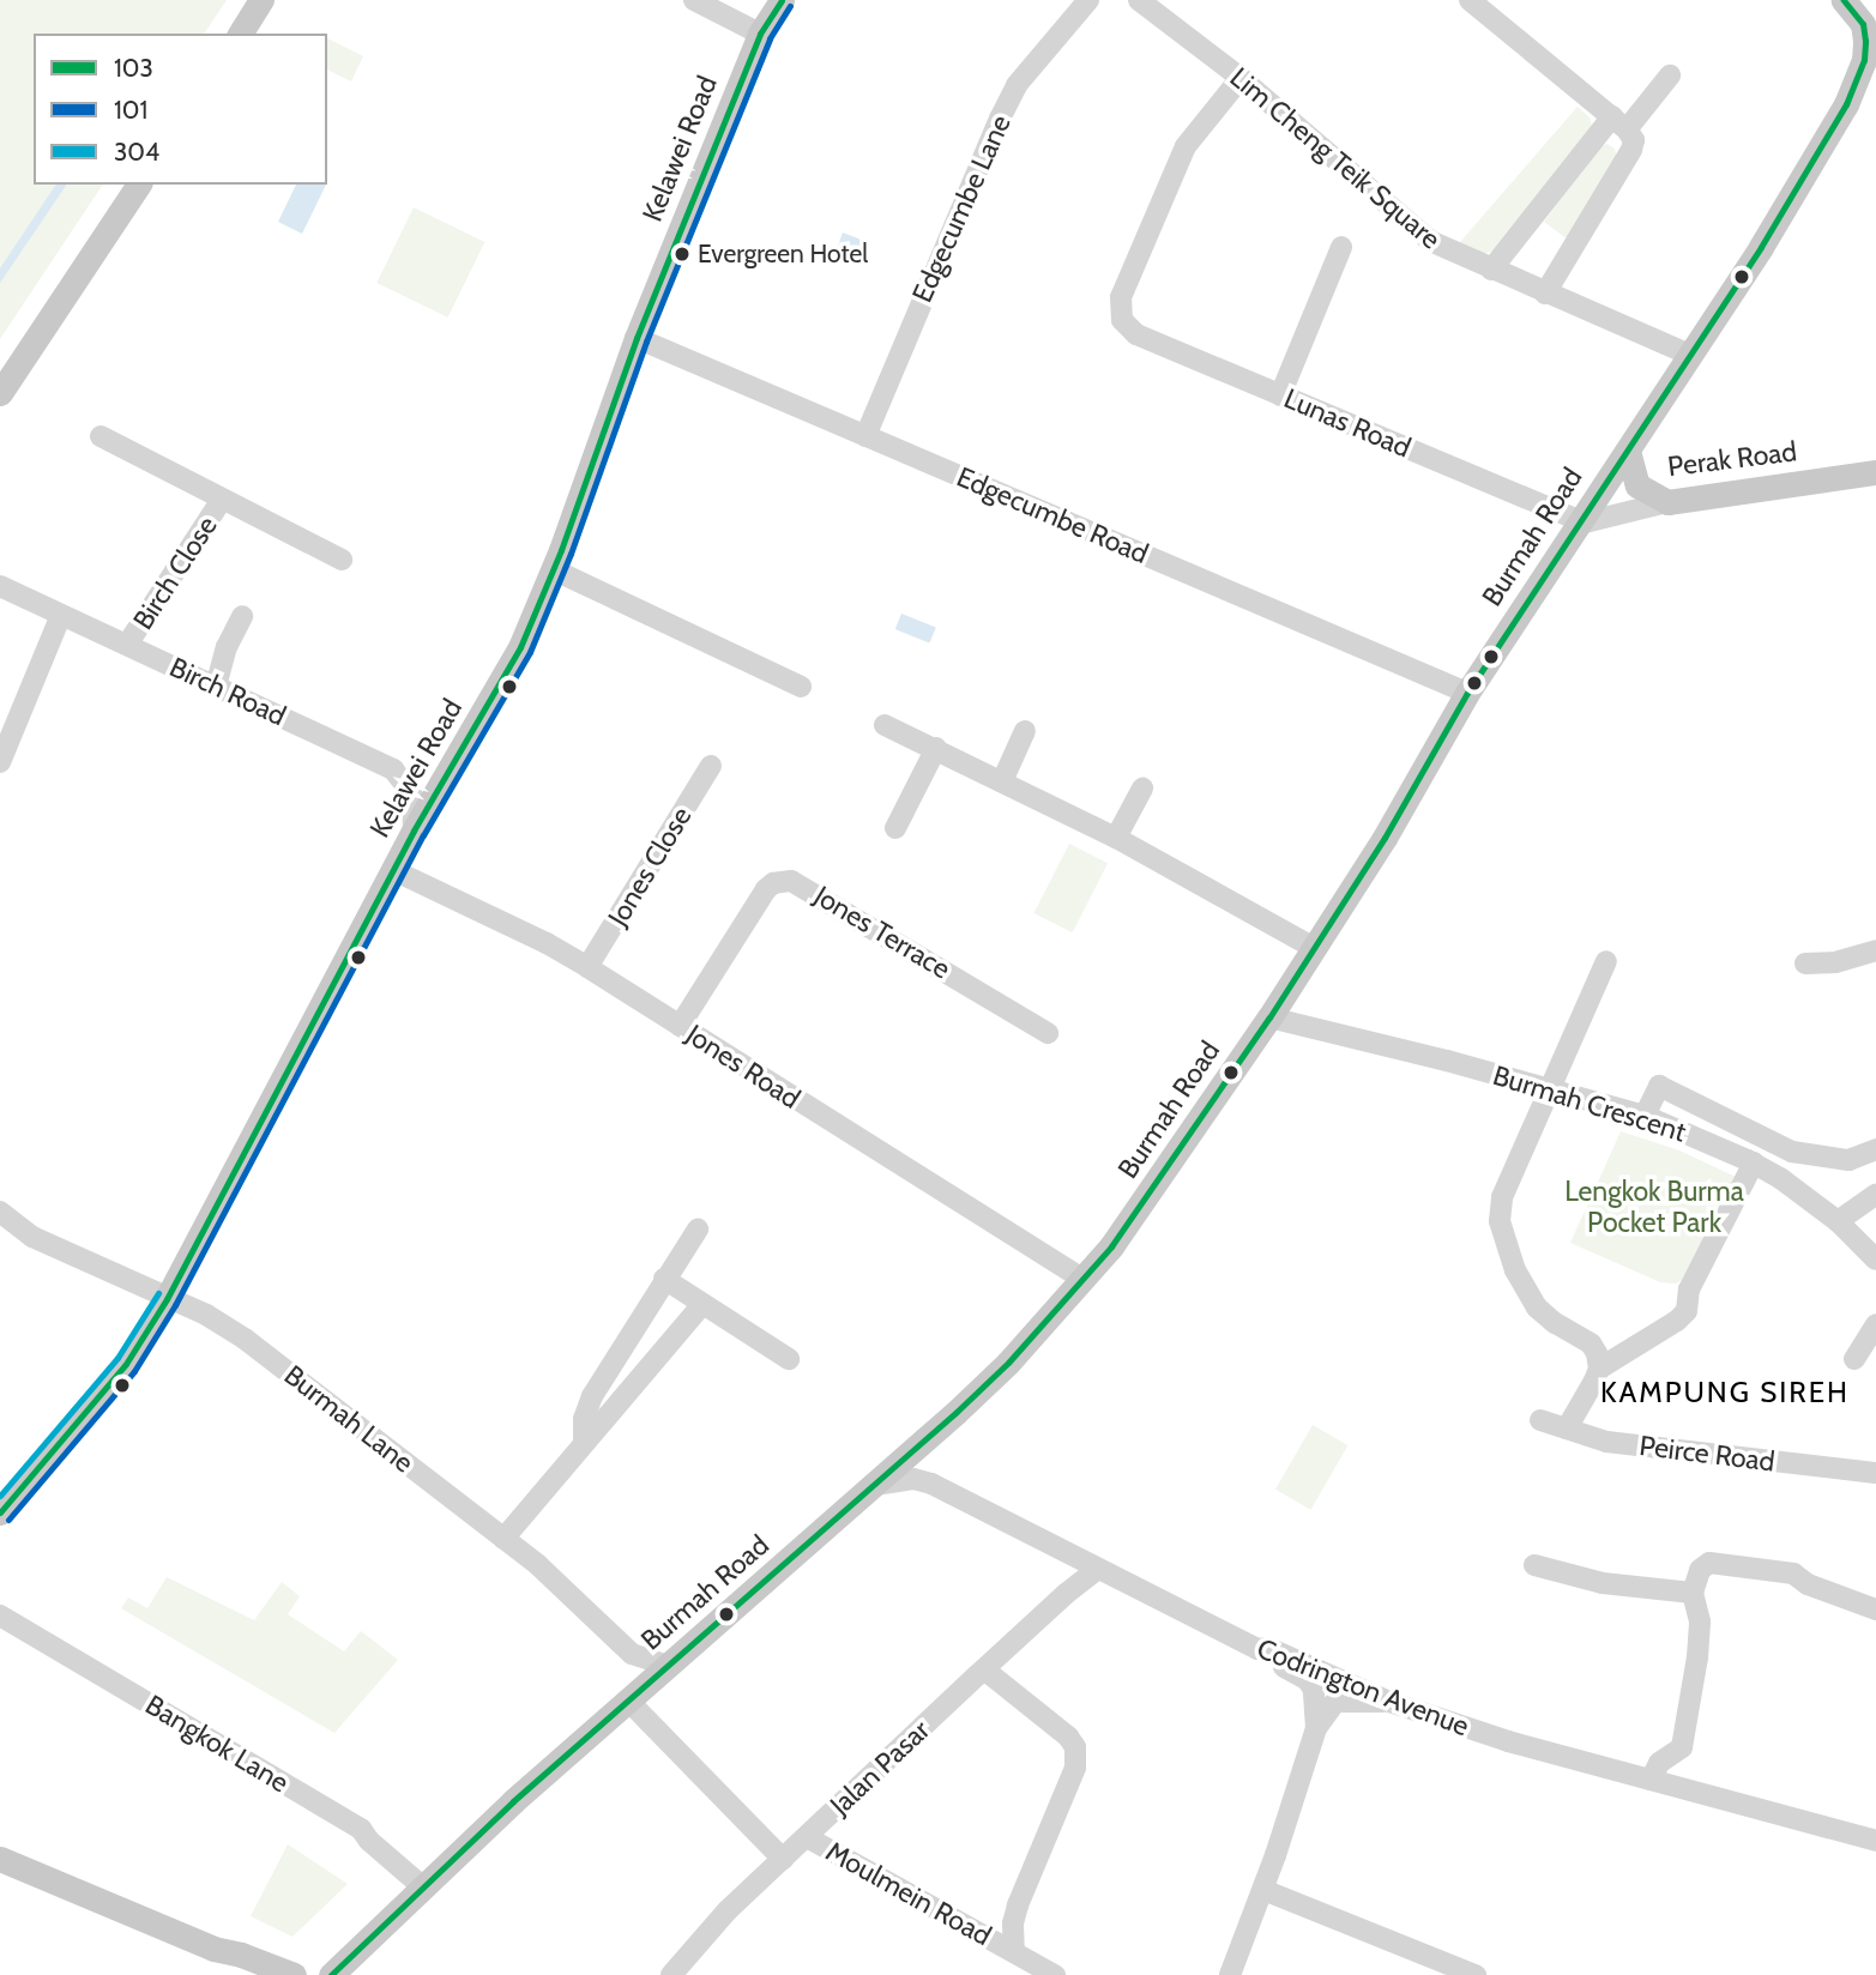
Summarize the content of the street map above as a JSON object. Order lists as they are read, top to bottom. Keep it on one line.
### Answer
{"streets":{"main road":["Kelawei Road","Perak Road","Burmah Road"],"street":["Lim Cheng Teik Square","Edgecumbe Lane","Lunas Road","Edgecumbe Road","Birch Close","Birch Road","Jones Close","Jones Terrace","Jones Road","Burmah Crescent","Burmah Lane","Peirce Road","Codrington Avenue","Bangkok Lane","Jalan Pasar","Moulmein Road"]},"crossings":[["Kelawei Road","Edgecumbe Road"],["Kelawei Road","Birch Road"],["Kelawei Road","Jones Road"],["Kelawei Road","Burmah Lane"],["Lim Cheng Teik Square","Lunas Road"],["Lim Cheng Teik Square","Burmah Road"],["Edgecumbe Lane","Edgecumbe Road"],["Lunas Road","Burmah Road"],["Perak Road","Burmah Road"],["Edgecumbe Road","Burmah Road"],["Burmah Road","Jones Road"],["Burmah Road","Burmah Crescent"],["Burmah Road","Burmah Lane"],["Burmah Road","Codrington Avenue"],["Burmah Road","Bangkok Lane"],["Birch Close","Birch Road"],["Jones Close","Jones Road"],["Jones Terrace","Jones Road"],["Codrington Avenue","Jalan Pasar"],["Jalan Pasar","Moulmein Road"]],"districts":["KAMPUNG SIREH"],"parks":["Lengkok Burma Pocket Park"],"places":["Evergreen Hotel"],"lines":["transit line 103","transit line 101","transit line 304"],"legend":["103","101","304"]}
